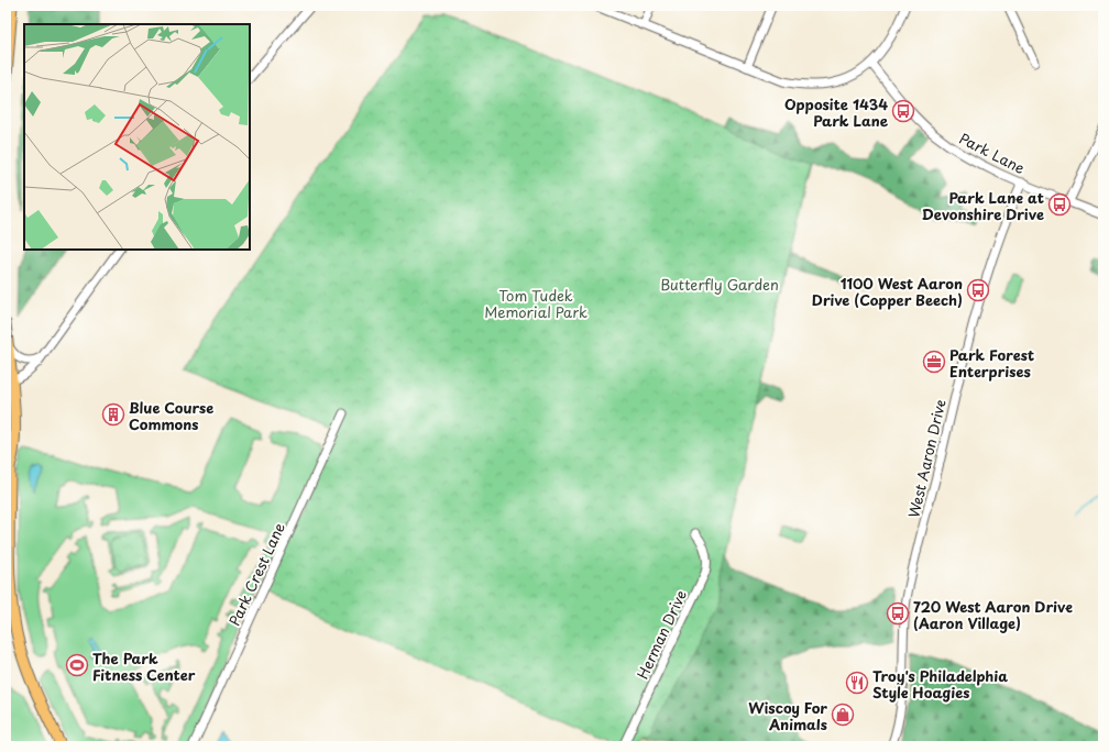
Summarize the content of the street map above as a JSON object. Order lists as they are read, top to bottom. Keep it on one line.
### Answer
{"streets":{"street":["Park Lane","West Aaron Drive","Park Crest Lane","Herman Drive"]},"crossings":[["Park Lane","West Aaron Drive"]],"parks":["Butterfly Garden","Tom Tudek Memorial Park"],"places":{"bus stop":["Opposite 1434 Park Lane","Park Lane at Devonshire Drive","1100 West Aaron Drive (Copper Beech)","720 West Aaron Drive (Aaron Village)"],"office":["Park Forest Enterprises"],"building":["Blue Course Commons"],"sports":["The Park Fitness Center"],"restaurant":["Troy's Philadelphia Style Hoagies"],"shop":["Wiscoy For Animals"]}}
